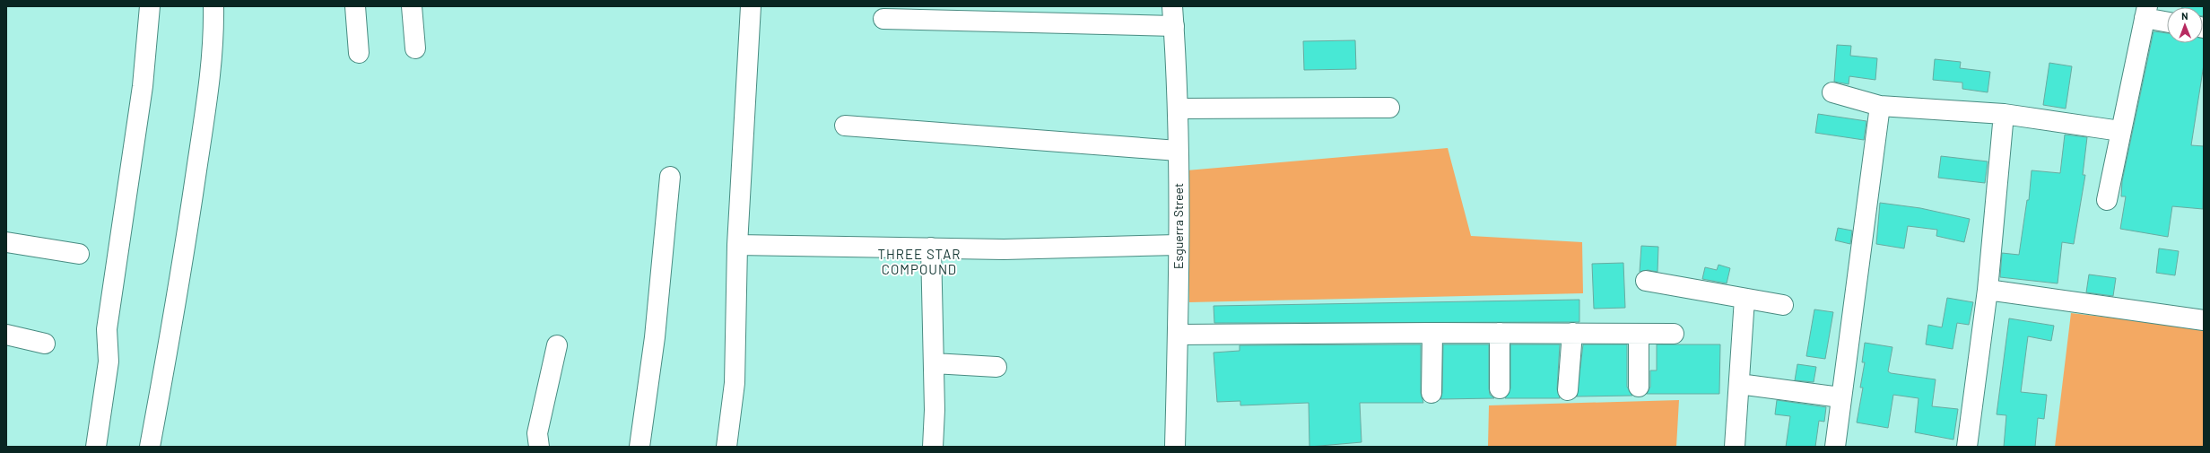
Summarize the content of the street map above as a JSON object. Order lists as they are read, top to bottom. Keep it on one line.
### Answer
{"streets":{"street":["Esguerra Street"]},"districts":["THREE STAR COMPOUND"],"north":"top"}
